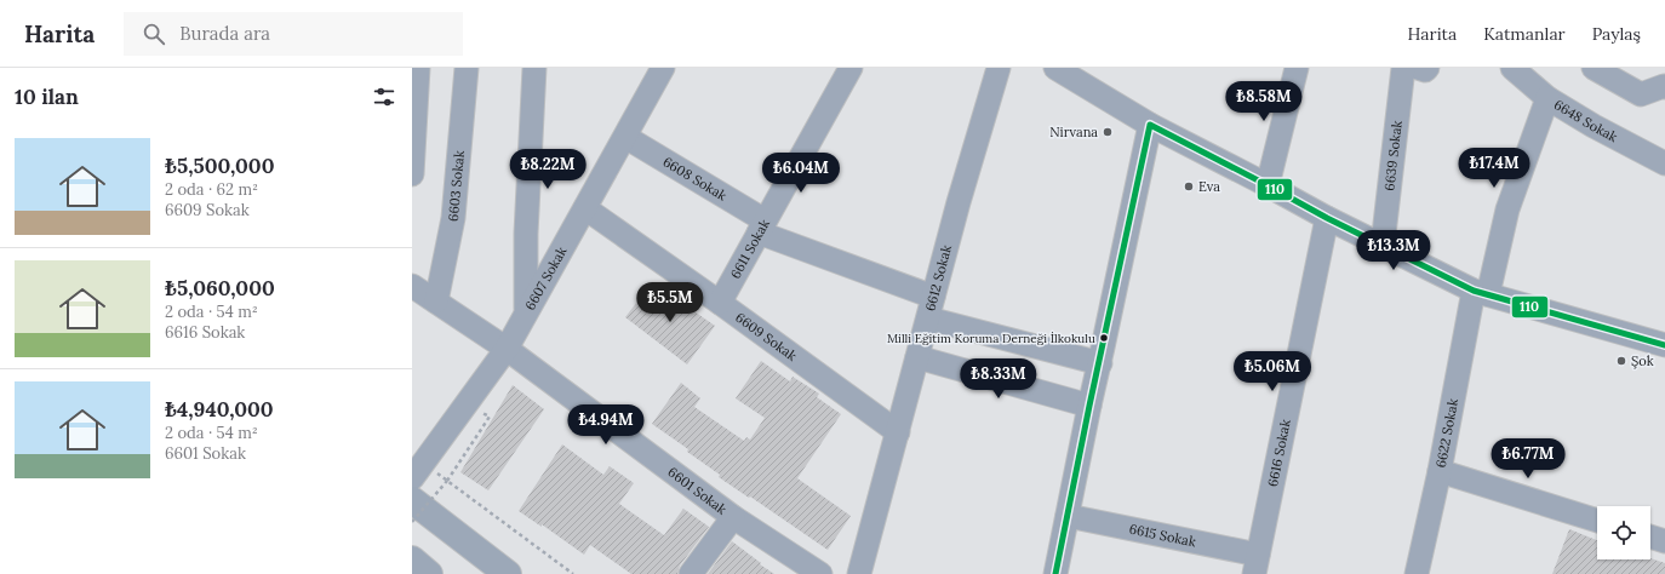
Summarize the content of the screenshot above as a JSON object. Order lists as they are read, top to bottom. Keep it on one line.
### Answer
{"streets":{"street":["6648 Sokak","6639 Sokak","6608 Sokak","6603 Sokak","6611 Sokak","6607 Sokak","6612 Sokak","6609 Sokak","6622 Sokak","6616 Sokak","6601 Sokak","6615 Sokak"]},"crossings":[["6648 Sokak","6622 Sokak"],["6608 Sokak","6611 Sokak"],["6608 Sokak","6607 Sokak"],["6608 Sokak","6612 Sokak"],["6603 Sokak","6601 Sokak"],["6611 Sokak","6609 Sokak"],["6607 Sokak","6609 Sokak"],["6607 Sokak","6601 Sokak"],["6612 Sokak","6609 Sokak"],["6616 Sokak","6615 Sokak"]],"places":["Nirvana","Eva","Milli Eğitim Koruma Derneği İlkokulu","Şok"],"lines":["transit line 110"],"page":{"header":"Harita","search":"Burada ara","nav":["Harita","Katmanlar","Paylaş"],"heading":"10 ilan","price":["₺8.58M","₺17.4M","₺8.22M","₺6.04M","₺13.3M","₺5.5M","₺5.06M","₺8.33M","₺4.94M","₺6.77M"],"list":[{"name":"₺5,500,000","note":"2 oda · 62 m² · 6609 Sokak"},{"name":"₺5,060,000","note":"2 oda · 54 m² · 6616 Sokak"},{"name":"₺4,940,000","note":"2 oda · 54 m² · 6601 Sokak"}]}}
